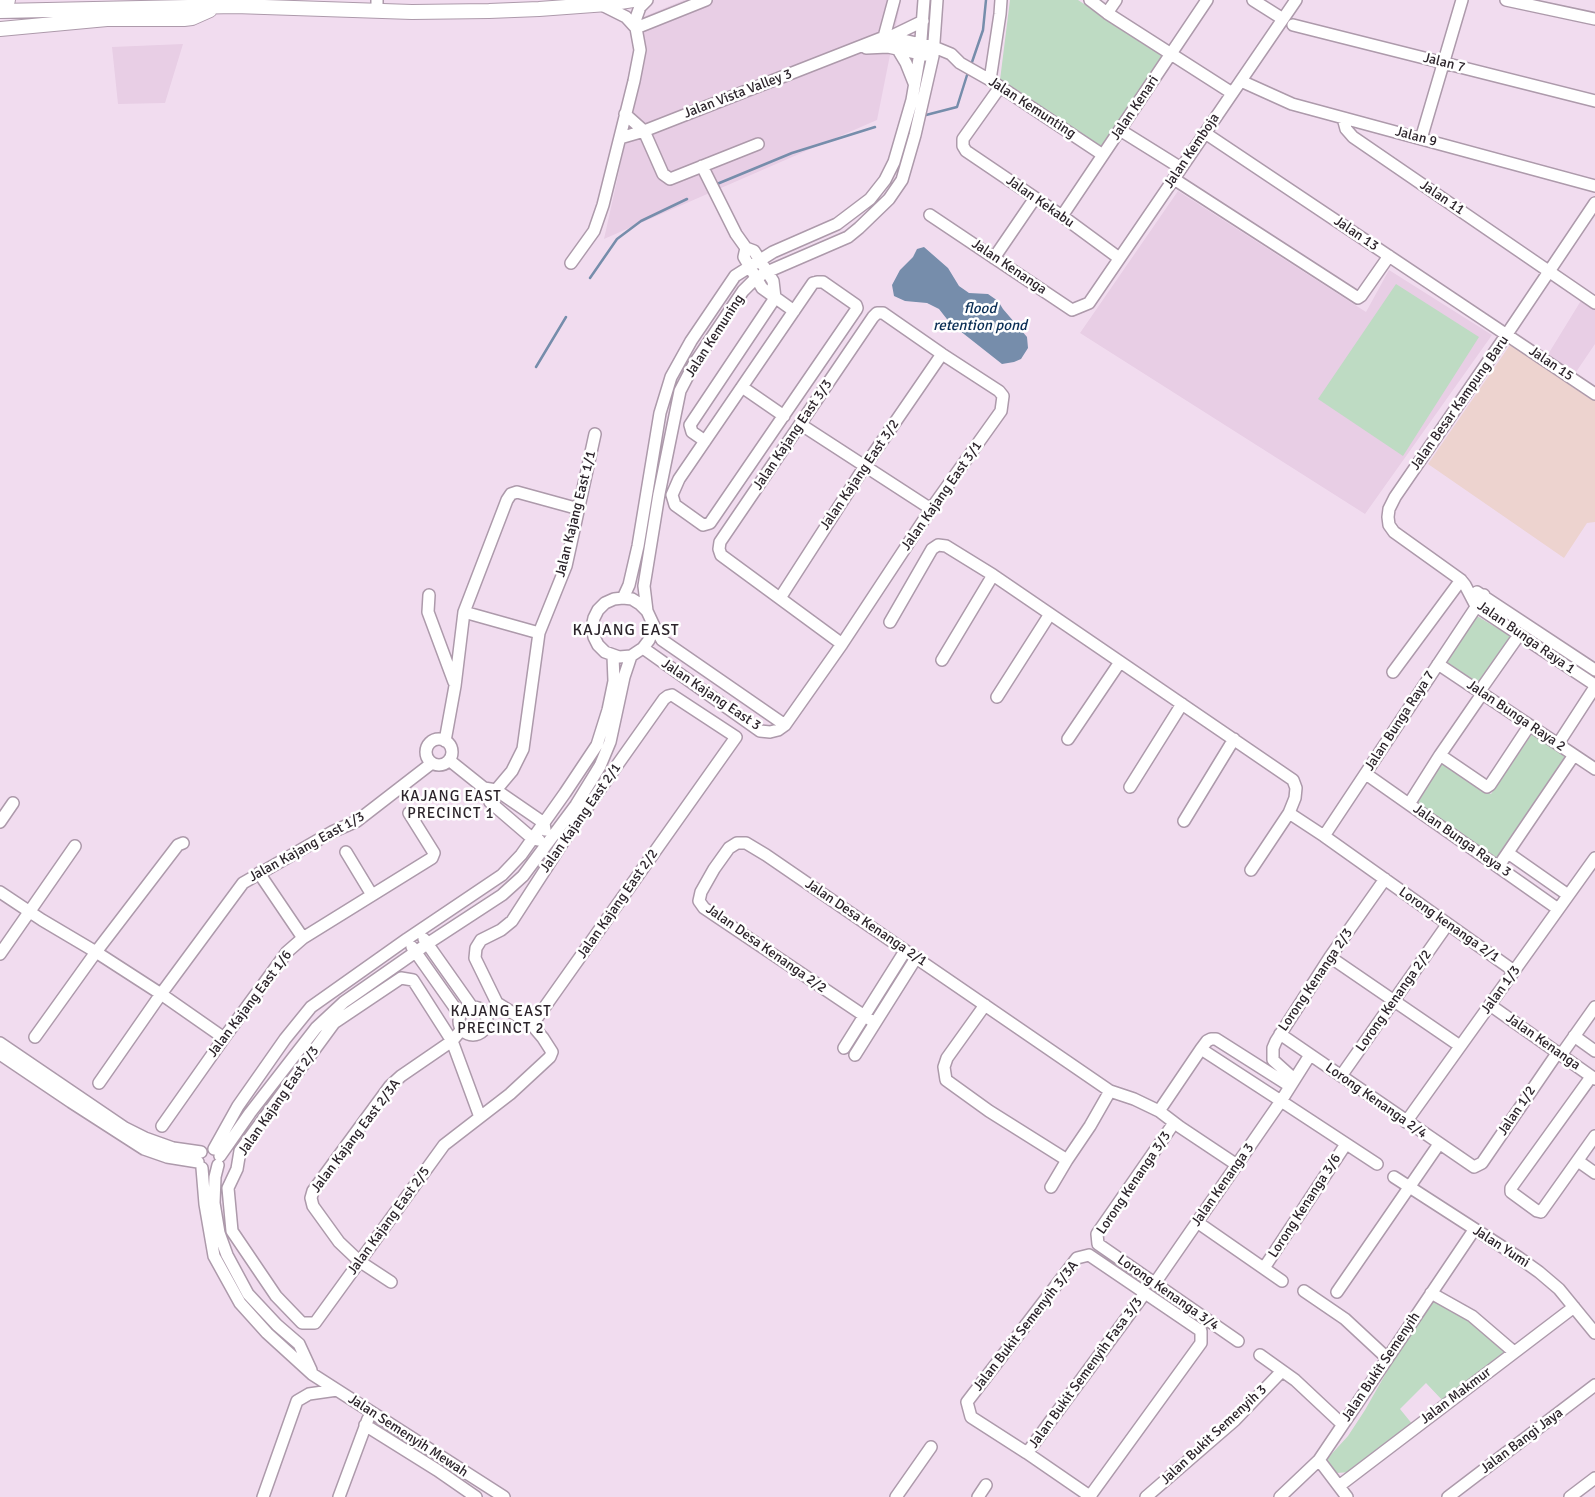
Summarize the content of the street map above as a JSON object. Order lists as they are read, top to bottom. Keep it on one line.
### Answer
{"streets":{"street":["Jalan 7","Jalan Vista Valley 3","Jalan Kemunting","Jalan Kenari","Jalan 9","Jalan Kemboja","Jalan 11","Jalan Kekabu","Jalan 13","Jalan Kenanga","Jalan Kemuning","Jalan 15","Jalan Besar Kampung Baru","Jalan Kajang East 3/3","Jalan Kajang East 3/2","Jalan Kajang East 3/1","Jalan Kajang East 1/1","Jalan Bunga Raya 1","Jalan Kajang East 3","Jalan Bunga Raya 2","Jalan Bunga Raya 7","Jalan Kajang East 2/1","Jalan Bunga Raya 3","Jalan Kajang East 1/3","Jalan Kajang East 2/2","Jalan Desa Kenanga 2/1","Lorong kenanga 2/1","Jalan Desa Kenanga 2/2","Lorong Kenanga 2/3","Jalan 1/3","Lorong Kenanga 2/2","Jalan Kajang East 1/6","Jalan Kajang East 2/3","Lorong Kenanga 2/4","Jalan 1/2","Jalan Kajang East 2/3A","Lorong Kenanga 3/3","Jalan Kenanga 3","Lorong Kenanga 3/6","Jalan Kajang East 2/5","Jalan Yumi","Lorong Kenanga 3/4","Jalan Bukit Semenyih 3/3A","Jalan Bukit Semenyih","Jalan Bukit Semenyih Fasa 3/3","Jalan Makmur","Jalan Bukit Semenyih 3","Jalan Semenyih Mewah","Jalan Bangi Jaya"]},"crossings":[["Jalan Vista Valley 3","Jalan Kemuning"],["Jalan Kemunting","Jalan Kenari"],["Jalan Kemunting","Jalan Kekabu"],["Jalan Kenari","Jalan Kekabu"],["Jalan 9","Jalan Kemboja"],["Jalan 9","Jalan 11"],["Jalan Kemboja","Jalan Kekabu"],["Jalan Kemboja","Jalan 13"],["Jalan Kemboja","Jalan Kenanga"],["Jalan 11","Jalan Besar Kampung Baru"],["Jalan 13","Jalan 15"],["Jalan 13","Jalan Besar Kampung Baru"],["Jalan Kenanga","Jalan 1/3"],["Jalan Kenanga","Jalan 1/2"],["Jalan Kemuning","Jalan Kajang East 3"],["Jalan 15","Jalan Besar Kampung Baru"],["Jalan Besar Kampung Baru","Jalan Bunga Raya 1"],["Jalan Besar Kampung Baru","Jalan Bunga Raya 7"],["Jalan Kajang East 3/3","Jalan Kajang East 3/2"],["Jalan Kajang East 3/3","Jalan Kajang East 3/1"],["Jalan Kajang East 3/2","Jalan Kajang East 3/1"],["Jalan Kajang East 3/1","Jalan Kajang East 3"],["Jalan Bunga Raya 1","Jalan Bunga Raya 7"],["Jalan Bunga Raya 2","Jalan Bunga Raya 7"],["Jalan Bunga Raya 7","Jalan Bunga Raya 3"],["Jalan Bunga Raya 7","Lorong kenanga 2/1"],["Jalan Kajang East 2/1","Jalan Kajang East 2/2"],["Jalan Bunga Raya 3","Jalan 1/3"],["Jalan Kajang East 2/2","Jalan Kajang East 2/5"],["Jalan Desa Kenanga 2/1","Jalan Desa Kenanga 2/2"],["Jalan Desa Kenanga 2/1","Lorong Kenanga 3/3"],["Jalan Desa Kenanga 2/1","Jalan Kenanga 3"],["Lorong kenanga 2/1","Lorong Kenanga 2/3"],["Lorong kenanga 2/1","Jalan 1/3"],["Lorong kenanga 2/1","Lorong Kenanga 2/2"],["Lorong Kenanga 2/3","Lorong Kenanga 2/4"],["Lorong Kenanga 2/3","Jalan Kenanga 3"],["Jalan 1/3","Lorong Kenanga 2/4"],["Lorong Kenanga 2/2","Lorong Kenanga 2/4"],["Jalan Kajang East 2/3","Jalan Kajang East 2/3A"],["Jalan Kajang East 2/3","Jalan Kajang East 2/5"],["Lorong Kenanga 2/4","Jalan 1/2"],["Lorong Kenanga 2/4","Jalan Kenanga 3"],["Jalan Kajang East 2/3A","Jalan Kajang East 2/5"],["Lorong Kenanga 3/3","Lorong Kenanga 3/4"],["Jalan Kenanga 3","Lorong Kenanga 3/4"],["Jalan Yumi","Jalan Bukit Semenyih"],["Jalan Yumi","Jalan Makmur"],["Jalan Bukit Semenyih 3/3A","Jalan Bukit Semenyih Fasa 3/3"]],"districts":["KAJANG EAST","KAJANG EAST PRECINCT 1","KAJANG EAST PRECINCT 2"],"water":["flood retention pond"]}
